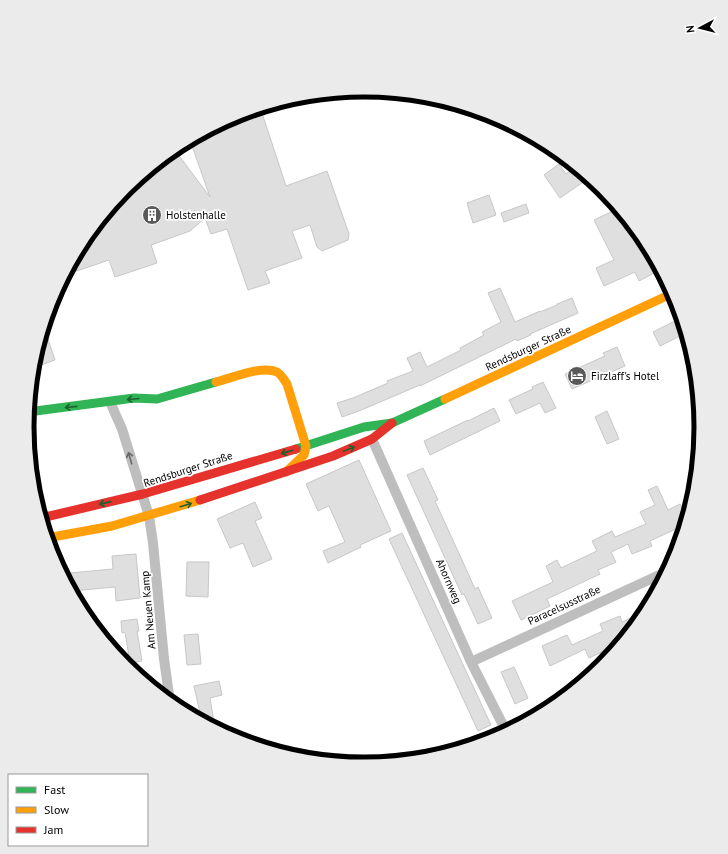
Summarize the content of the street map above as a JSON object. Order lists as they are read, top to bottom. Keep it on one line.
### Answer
{"streets":{"main road":["Rendsburger Straße"],"street":["Ahornweg","Paracelsusstraße","Am Neuen Kamp"]},"crossings":[["Rendsburger Straße","Ahornweg"],["Rendsburger Straße","Am Neuen Kamp"],["Ahornweg","Paracelsusstraße"]],"places":{"building":["Holstenhalle"],"hotel":["Firzlaff's Hotel"]},"legend":["Fast","Slow","Jam"],"north":"left"}
